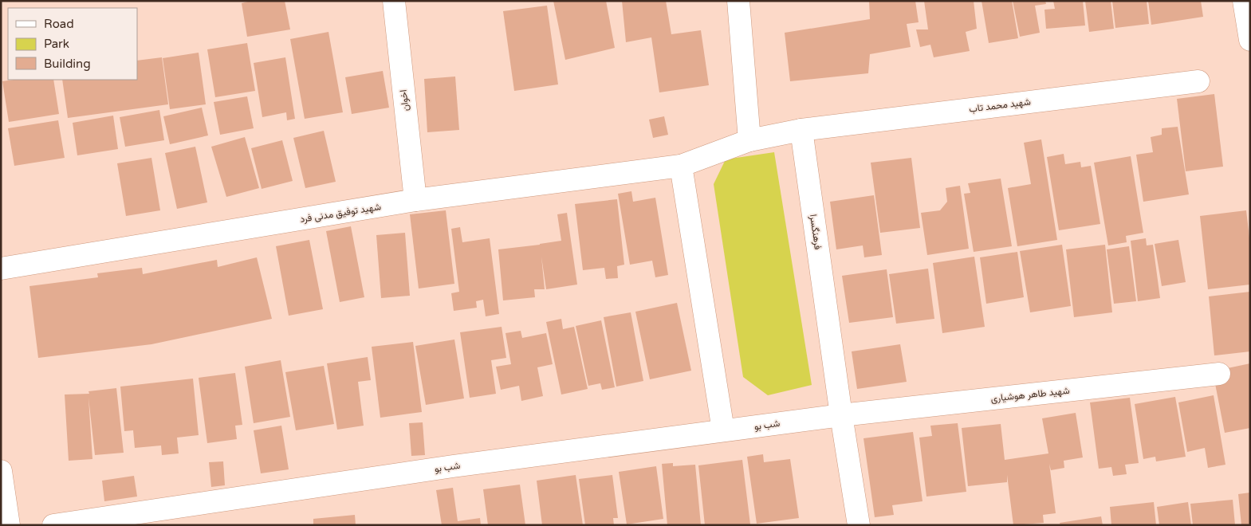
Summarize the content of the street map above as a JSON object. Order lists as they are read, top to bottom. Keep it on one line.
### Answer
{"streets":{"street":["اخوان","شهید محمد تاب","شهید توفیق مدنی فرد","فرهنگسرا","شهید طاهر هوشیاری","شب بو"]},"crossings":[["اخوان","شهید توفیق مدنی فرد"],["شهید محمد تاب","فرهنگسرا"],["فرهنگسرا","شهید طاهر هوشیاری"],["فرهنگسرا","شب بو"],["شهید طاهر هوشیاری","شب بو"]],"legend":["Road","Park","Building"]}
